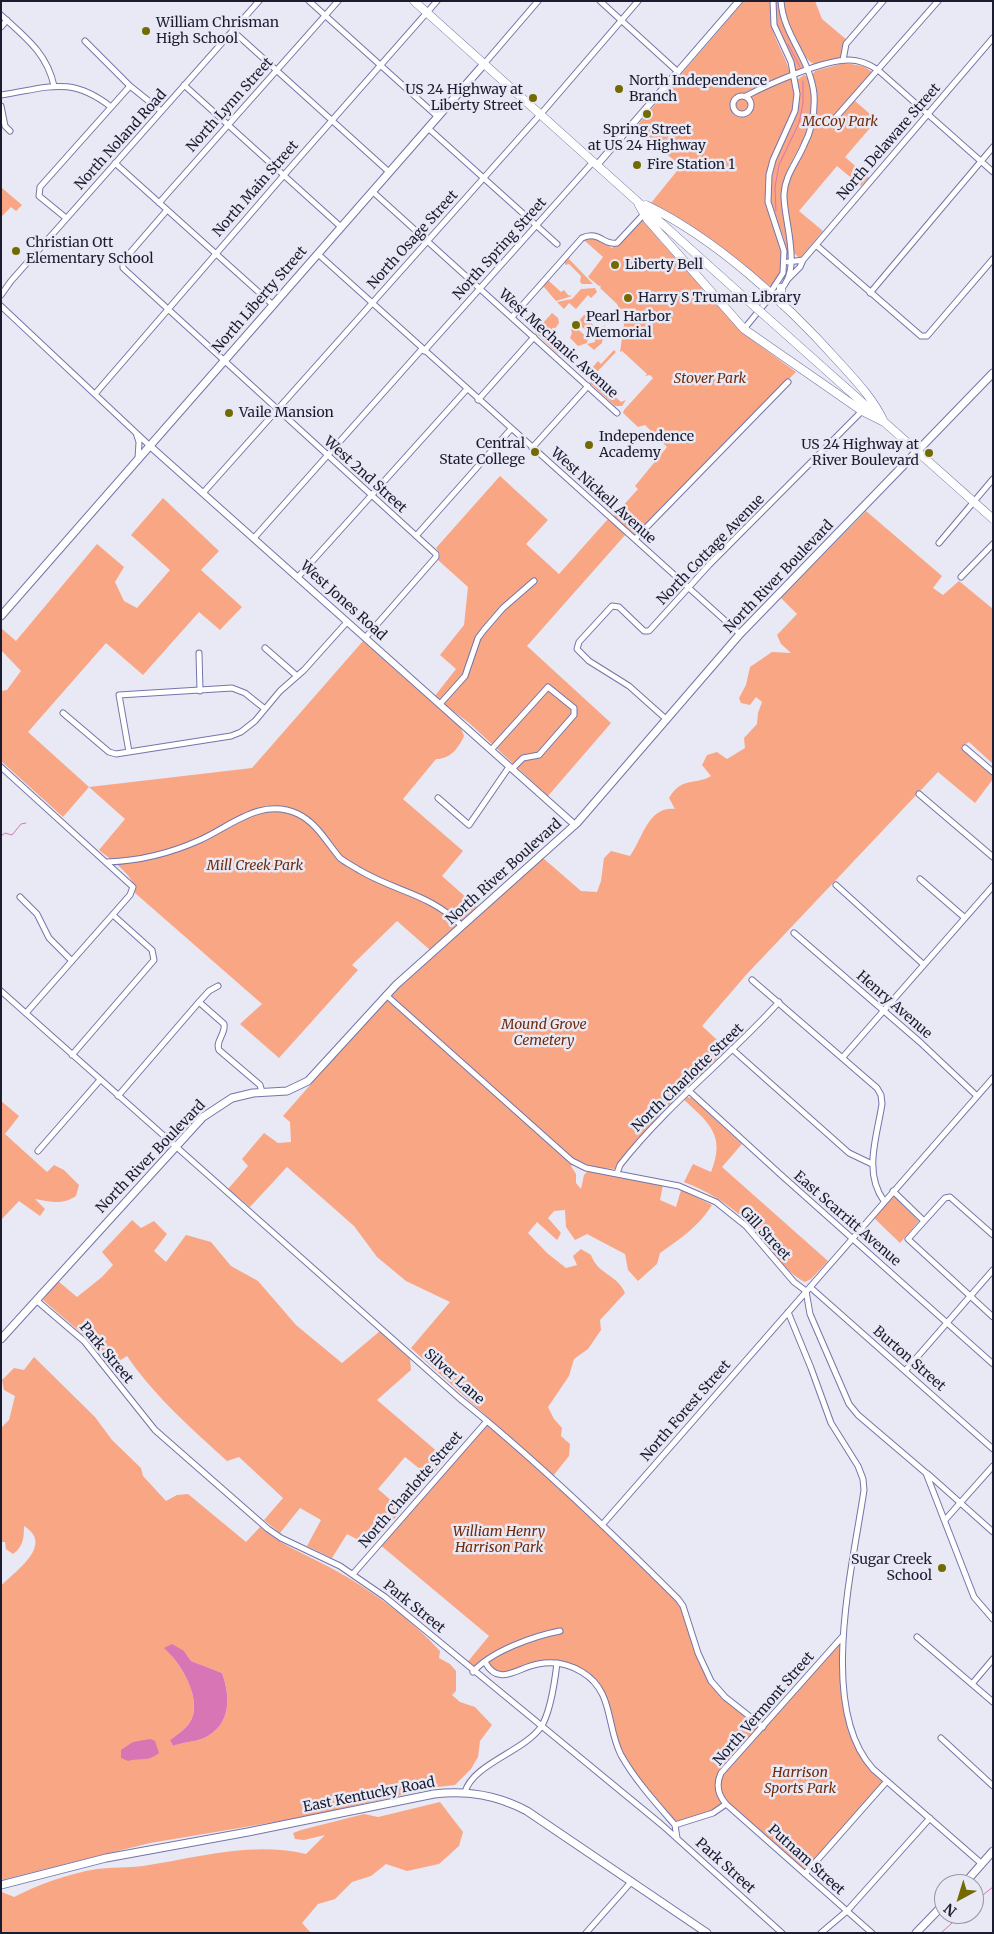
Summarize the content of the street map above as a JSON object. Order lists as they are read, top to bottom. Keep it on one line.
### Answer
{"streets":{"main road":["North Liberty Street","North River Boulevard","East Kentucky Road"],"street":["North Lynn Street","North Noland Road","North Delaware Street","North Main Street","North Osage Street","North Spring Street","West Mechanic Avenue","West 2nd Street","West Nickell Avenue","North Cottage Avenue","West Jones Road","Henry Avenue","North Charlotte Street","East Scarritt Avenue","Gill Street","Park Street","Burton Street","Silver Lane","North Forest Street","North Vermont Street","Putnam Street"]},"crossings":[["North Main Street","West 2nd Street"],["North Main Street","West Jones Road"],["North Osage Street","West Mechanic Avenue"],["North Osage Street","West 2nd Street"],["North Osage Street","West Nickell Avenue"],["North Osage Street","West Jones Road"],["North Spring Street","West Mechanic Avenue"],["North Spring Street","West 2nd Street"],["North Spring Street","West Nickell Avenue"],["North Spring Street","West Jones Road"],["North Liberty Street","West Mechanic Avenue"],["North Liberty Street","West 2nd Street"],["North Liberty Street","West Nickell Avenue"],["North Liberty Street","West Jones Road"],["West 2nd Street","West Jones Road"],["West Nickell Avenue","North Cottage Avenue"],["West Nickell Avenue","North River Boulevard"],["North Cottage Avenue","North River Boulevard"],["North River Boulevard","West Jones Road"],["North River Boulevard","Gill Street"],["North River Boulevard","Park Street"],["North River Boulevard","Silver Lane"],["North Charlotte Street","East Scarritt Avenue"],["North Charlotte Street","Gill Street"],["North Charlotte Street","Park Street"],["North Charlotte Street","Silver Lane"],["Gill Street","Burton Street"],["Gill Street","North Forest Street"],["Burton Street","North Forest Street"],["Silver Lane","North Forest Street"],["Silver Lane","North Vermont Street"],["North Vermont Street","Putnam Street"]],"parks":["McCoy Park","Stover Park","Mill Creek Park","Mound Grove Cemetery","William Henry Harrison Park","Harrison Sports Park"],"places":["William Chrisman High School","North Independence Branch","US 24 Highway at Liberty Street","Spring Street at US 24 Highway","Fire Station 1","Christian Ott Elementary School","Liberty Bell","Harry S Truman Library","Pearl Harbor Memorial","Vaile Mansion","Independence Academy","Central State College","US 24 Highway at River Boulevard","Sugar Creek School"],"north":"bottom left"}
